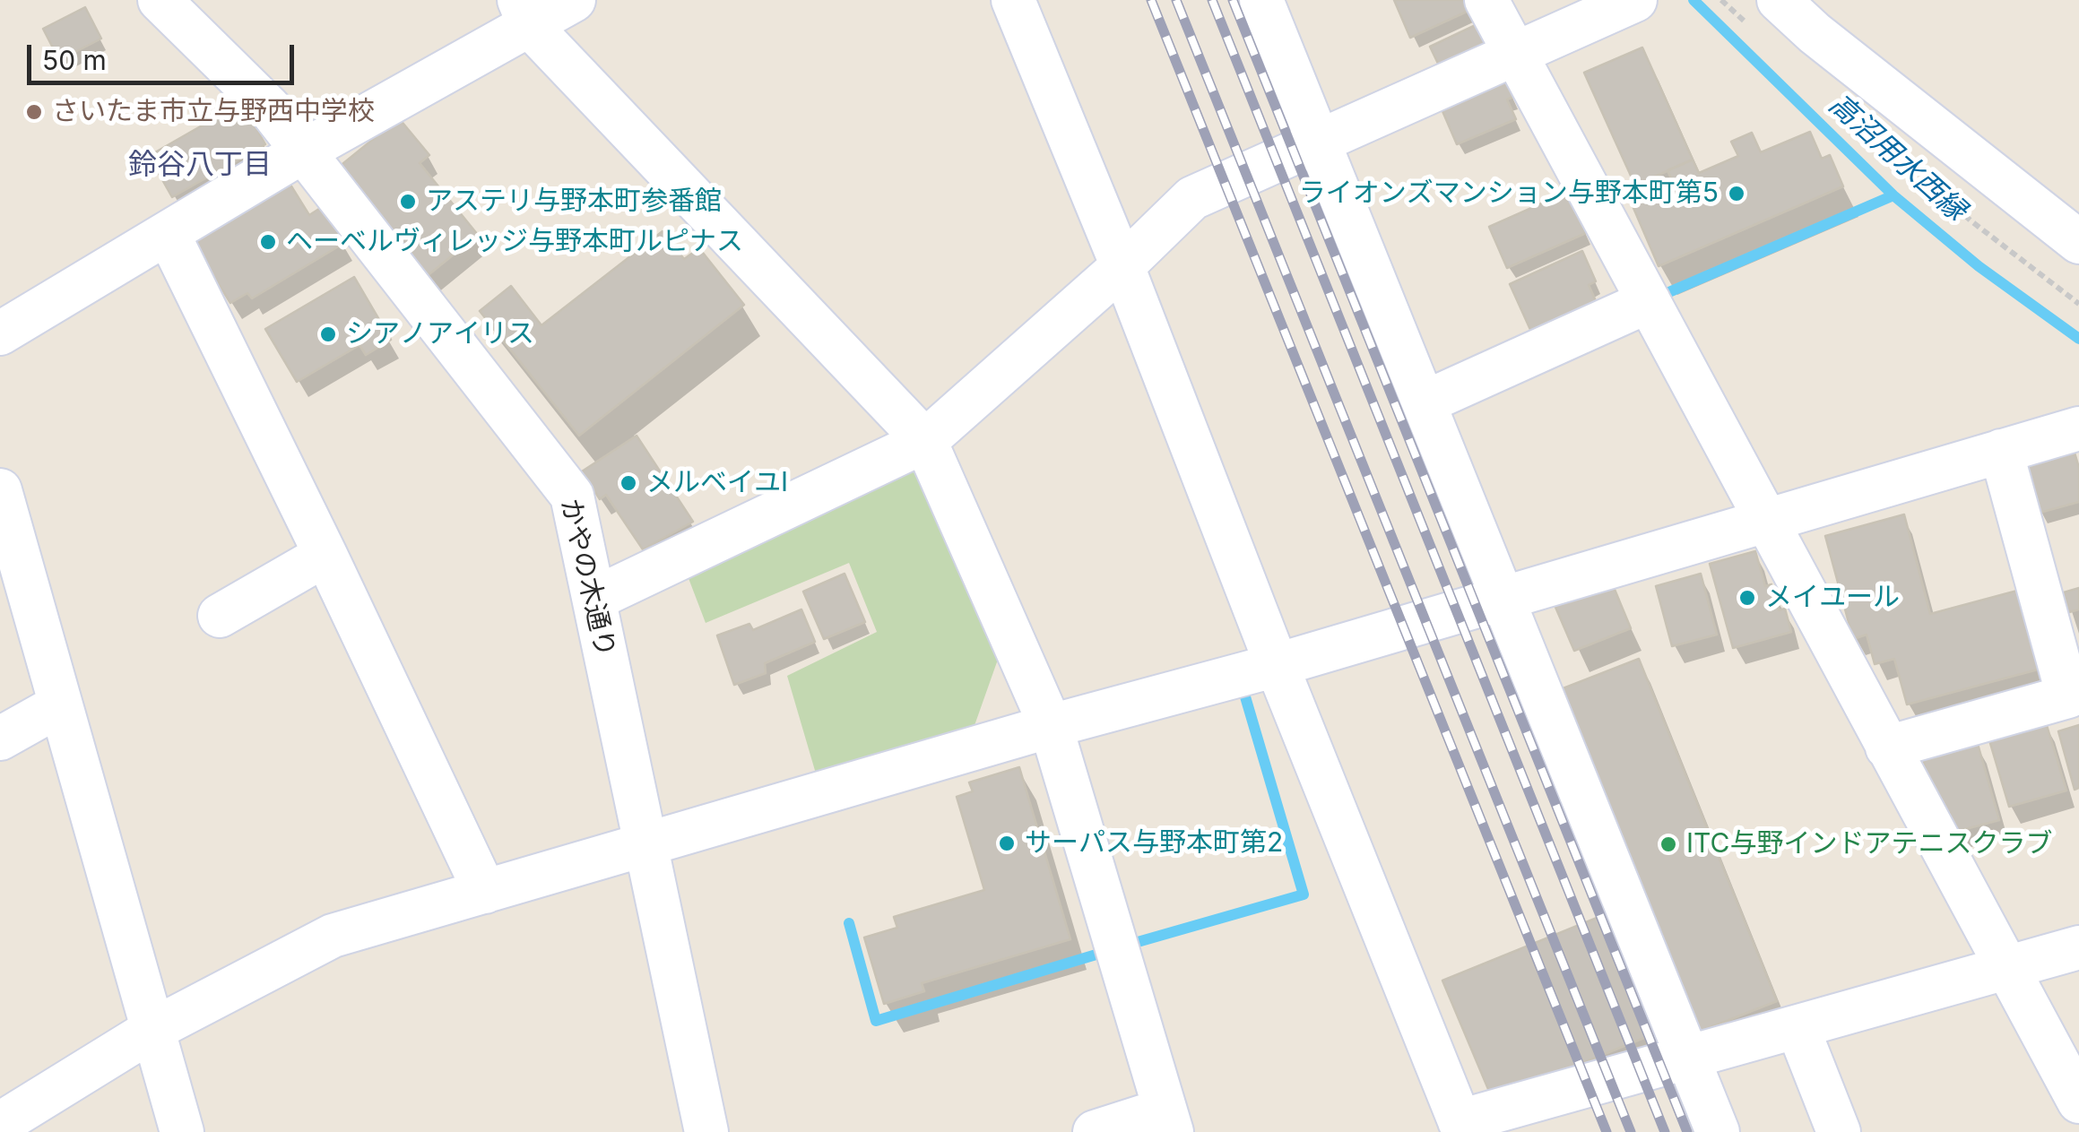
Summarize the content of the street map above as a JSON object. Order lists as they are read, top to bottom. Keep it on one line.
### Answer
{"streets":{"street":["かやの木通り"]},"districts":["鈴谷八丁目"],"water":["高沼用水西縁"],"places":["さいたま市立与野西中学校","ライオンズマンション与野本町第5","アステリ与野本町参番館","ヘーベルヴィレッジ与野本町ルピナス","シアノアイリス","メルベイユⅠ","メイユール","サーパス与野本町第2","ITC与野インドアテニスクラブ"],"scale_bar":"50 m"}
